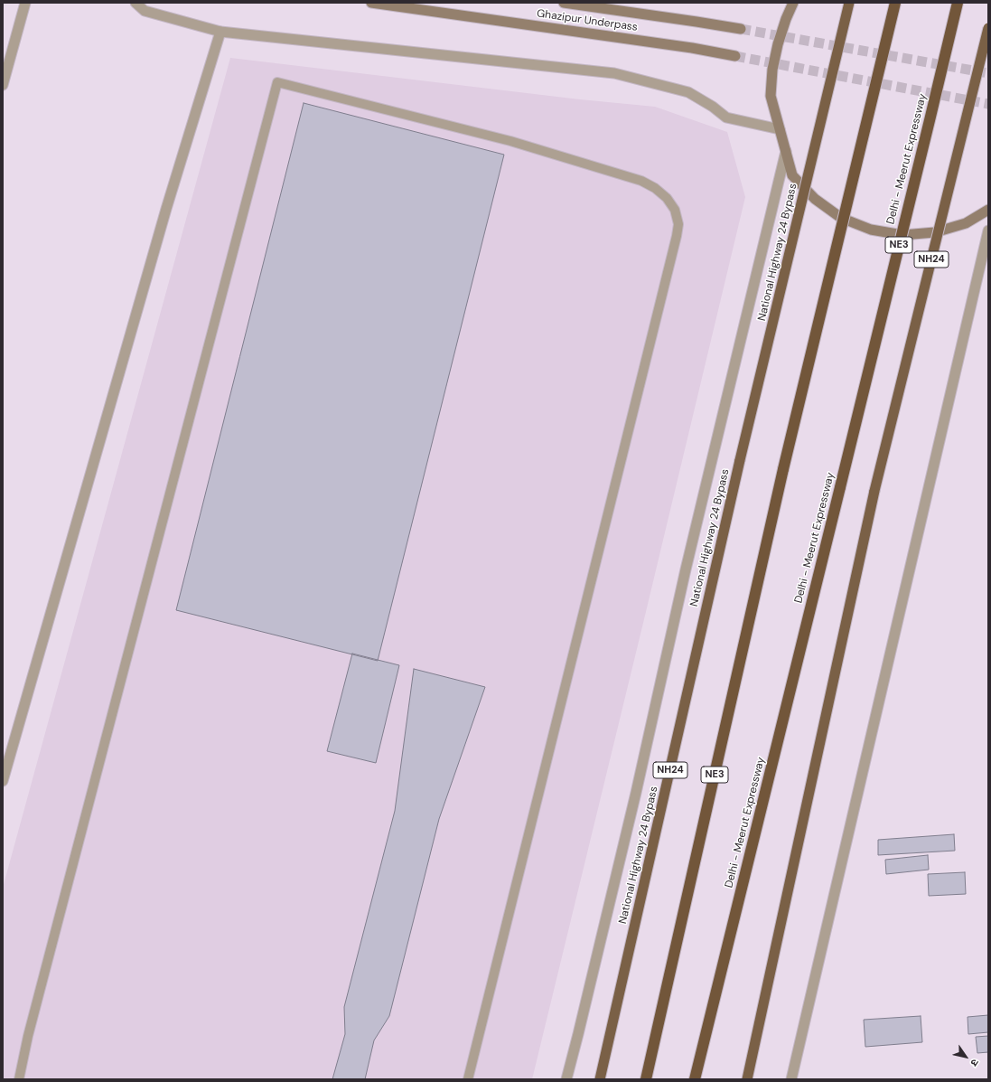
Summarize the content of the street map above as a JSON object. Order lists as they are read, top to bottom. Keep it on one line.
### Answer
{"streets":{"highway":["Delhi - Meerut Expressway","NE3","National Highway 24 Bypass","NH24"],"main road":["Ghazipur Underpass"]},"north":"bottom right"}
